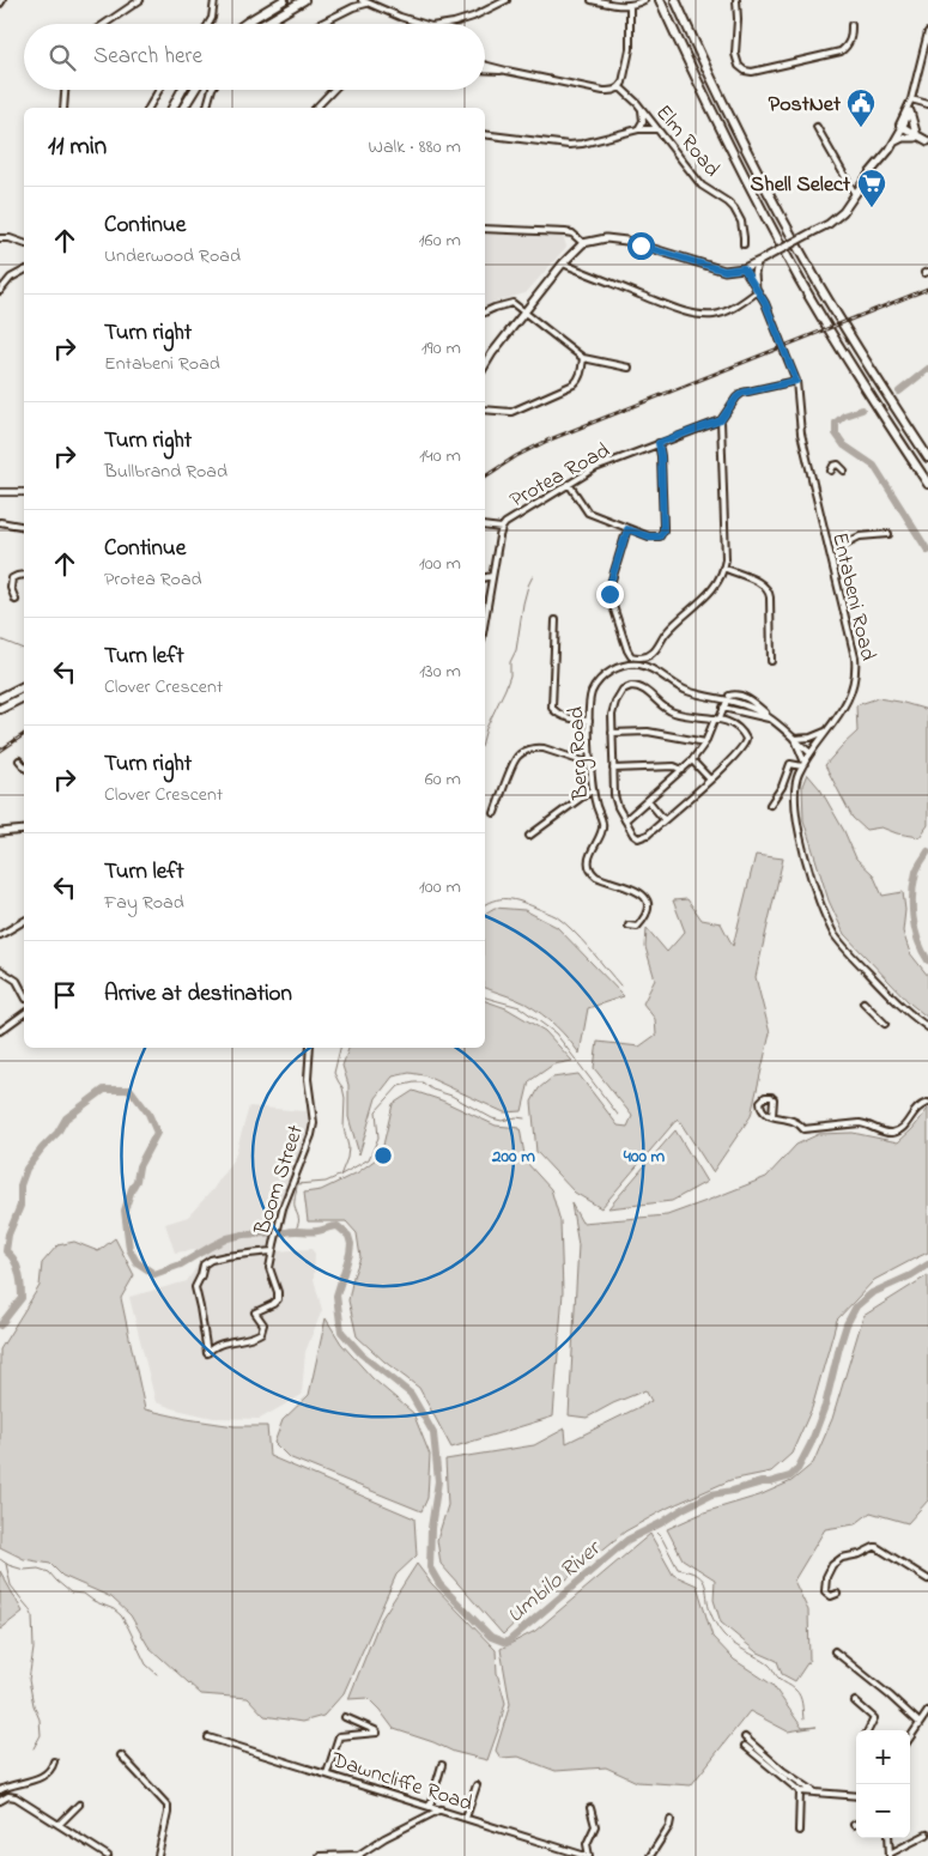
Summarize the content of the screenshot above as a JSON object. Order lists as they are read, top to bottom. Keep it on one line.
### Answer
{"streets":{"street":["Elm Road","Protea Road","Entabeni Road","Berg Road","Boom Street","Dawncliffe Road"]},"water":["Umbilo River"],"places":{"public building":["PostNet"],"supermarket":["Shell Select"]},"page":{"search":"Search here","heading":["11 min","Walk · 880 m"],"list":[["Continue","Underwood Road","160 m"],["Turn right","Entabeni Road","190 m"],["Turn right","Bullbrand Road","140 m"],["Continue","Protea Road","100 m"],["Turn left","Clover Crescent","130 m"],["Turn right","Clover Crescent","60 m"],["Turn left","Fay Road","100 m"],"Arrive at destination"],"map_buttons":["+","−"]},"rings":["200 m","400 m"]}
